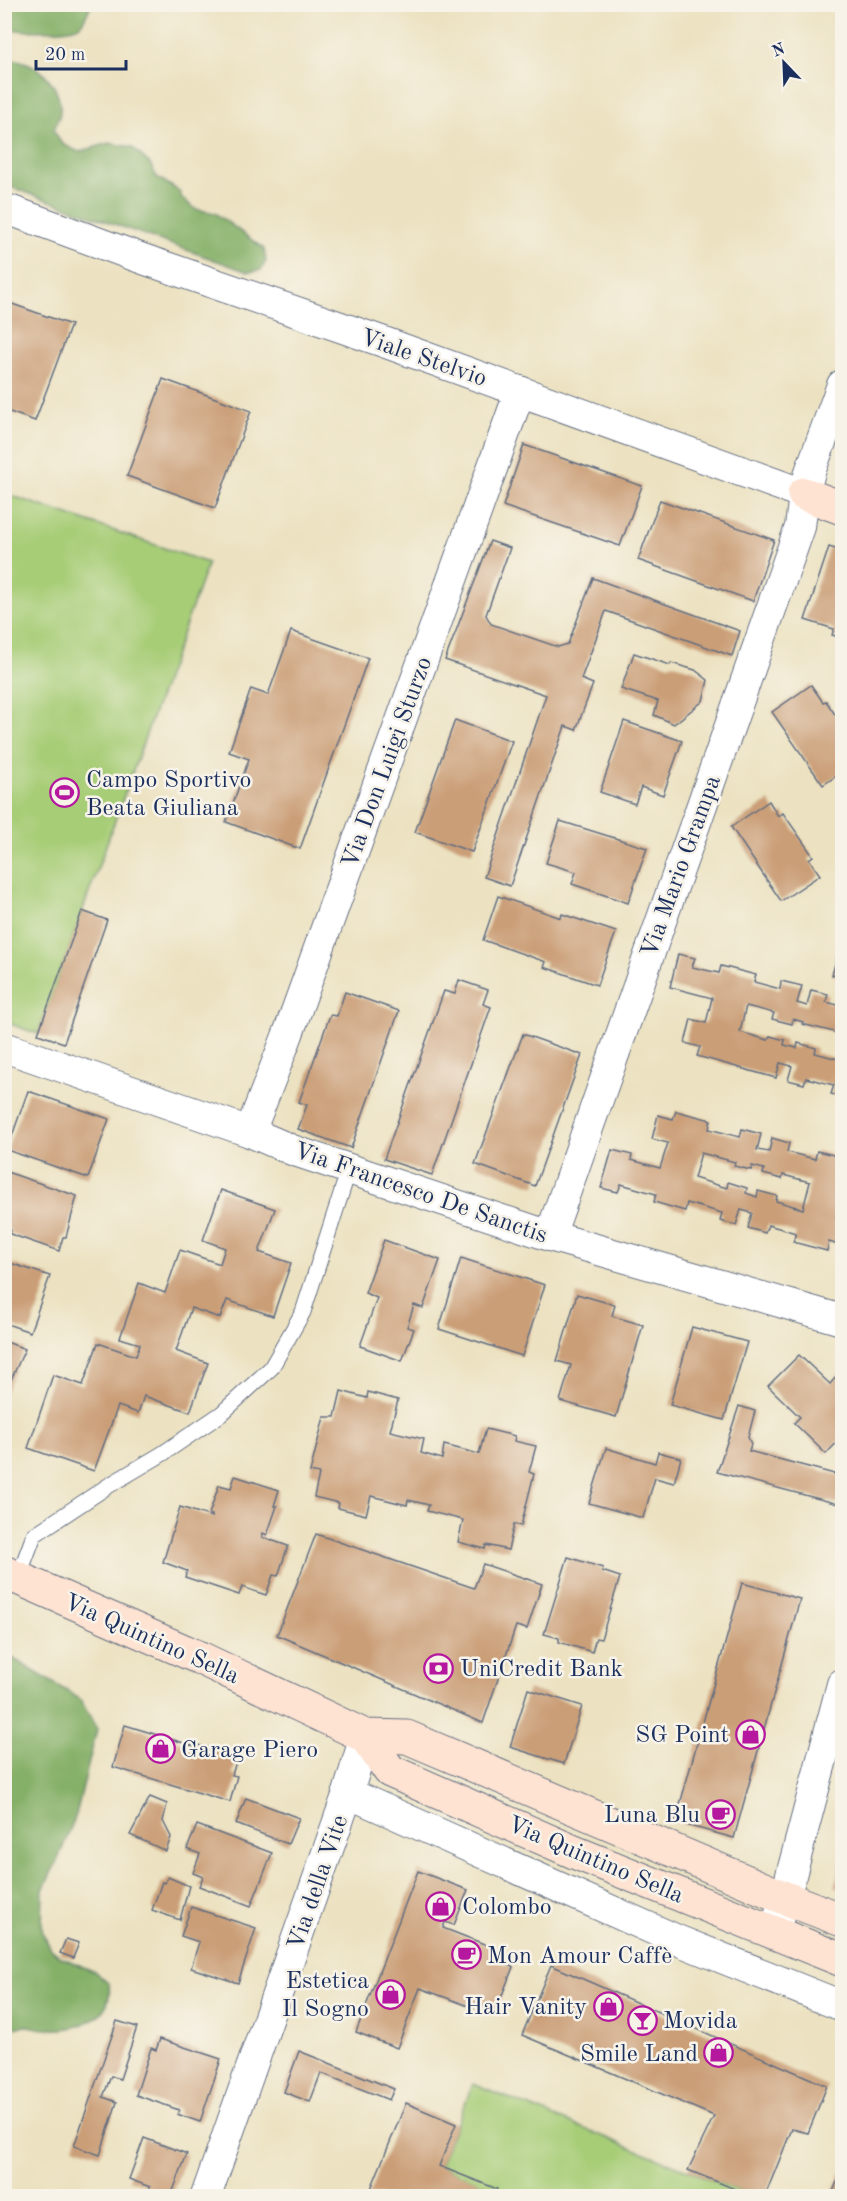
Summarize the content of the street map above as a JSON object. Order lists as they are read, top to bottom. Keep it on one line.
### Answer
{"streets":{"street":["Viale Stelvio","Via Don Luigi Sturzo","Via Mario Grampa","Via Francesco De Sanctis","Via Quintino Sella","Via della Vite"]},"crossings":[["Viale Stelvio","Via Don Luigi Sturzo"],["Viale Stelvio","Via Mario Grampa"],["Via Don Luigi Sturzo","Via Francesco De Sanctis"],["Via Mario Grampa","Via Francesco De Sanctis"],["Via Quintino Sella","Via della Vite"]],"places":{"sports":["Campo Sportivo Beata Giuliana"],"bank":["UniCredit Bank"],"shop":["SG Point","Garage Piero","Colombo","Estetica Il Sogno","Hair Vanity","Smile Land"],"cafe":["Luna Blu","Mon Amour Caffè"],"bar":["Movida"]},"scale_bar":"20 m","north":"top left"}
